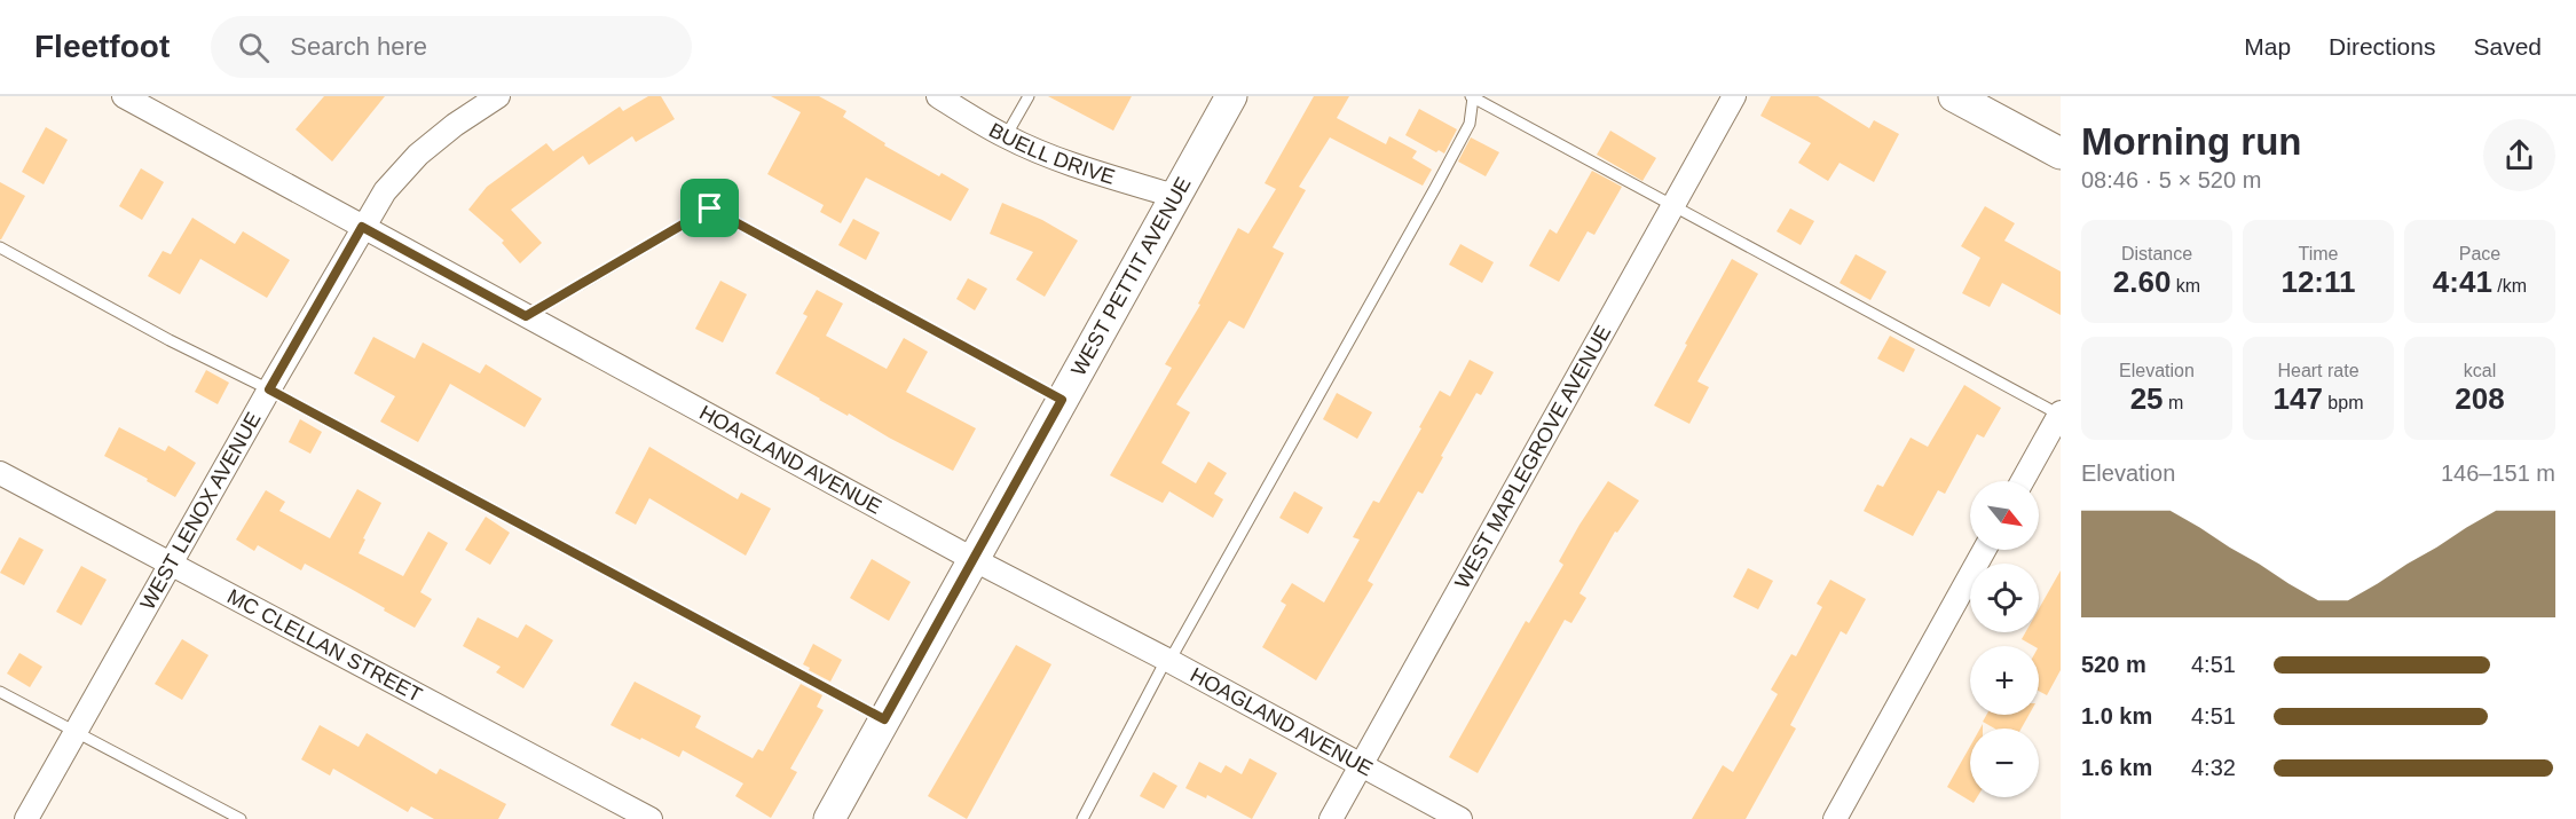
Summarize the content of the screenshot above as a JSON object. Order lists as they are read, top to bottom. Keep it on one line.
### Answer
{"streets":{"street":["BUELL DRIVE","WEST PETTIT AVENUE","WEST MAPLEGROVE AVENUE","HOAGLAND AVENUE","WEST LENOX AVENUE","MC CLELLAN STREET"]},"crossings":[["BUELL DRIVE","WEST PETTIT AVENUE"],["WEST PETTIT AVENUE","HOAGLAND AVENUE"],["WEST MAPLEGROVE AVENUE","HOAGLAND AVENUE"],["HOAGLAND AVENUE","WEST LENOX AVENUE"],["WEST LENOX AVENUE","MC CLELLAN STREET"]],"north":"bottom right","page":{"header":"Fleetfoot","search":"Search here","nav":["Map","Directions","Saved"],"heading":["Morning run","08:46 · 5 × 520 m"],"stats":[["Distance","2.60 km"],["Time","12:11"],["Pace","4:41 /km"],["Elevation","25 m"],["Heart rate","147 bpm"],["kcal","208"]],"chart":["Elevation","146–151 m"],"map_buttons":["+","−"],"list":[{"name":"520 m","note":"4:51"},{"name":"1.0 km","note":"4:51"},{"name":"1.6 km","note":"4:32"}]}}
